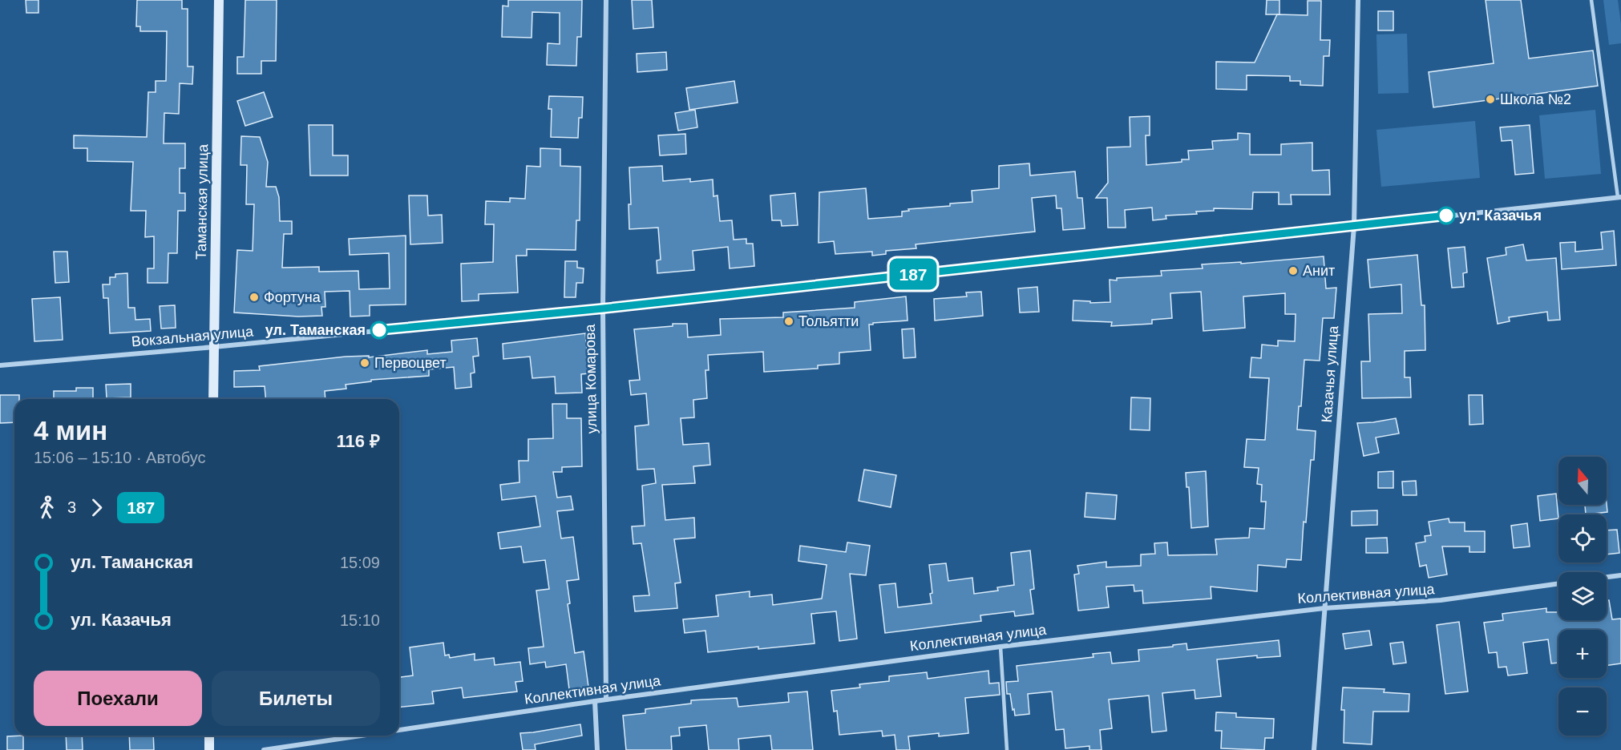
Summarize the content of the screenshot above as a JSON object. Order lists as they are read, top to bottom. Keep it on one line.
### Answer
{"streets":{"street":["Таманская улица","Вокзальная улица","Казачья улица","улица Комарова","Коллективная улица"]},"crossings":[["Таманская улица","Вокзальная улица"],["Вокзальная улица","Казачья улица"],["Вокзальная улица","улица Комарова"],["Казачья улица","Коллективная улица"],["улица Комарова","Коллективная улица"]],"places":["Школа №2","ул. Казачья","Анит","Фортуна","Тольятти","ул. Таманская","Первоцвет"],"lines":["bus line 187"],"north":"top","page":{"on_map":"187","heading":["4 мин","15:06 – 15:10 · Автобус","116 ₽"],"map_buttons":["+","−"],"legs":["3","187"],"list":[{"name":"ул. Таманская","value":"15:09"},{"name":"ул. Казачья","value":"15:10"}],"buttons":["Поехали","Билеты"]}}
